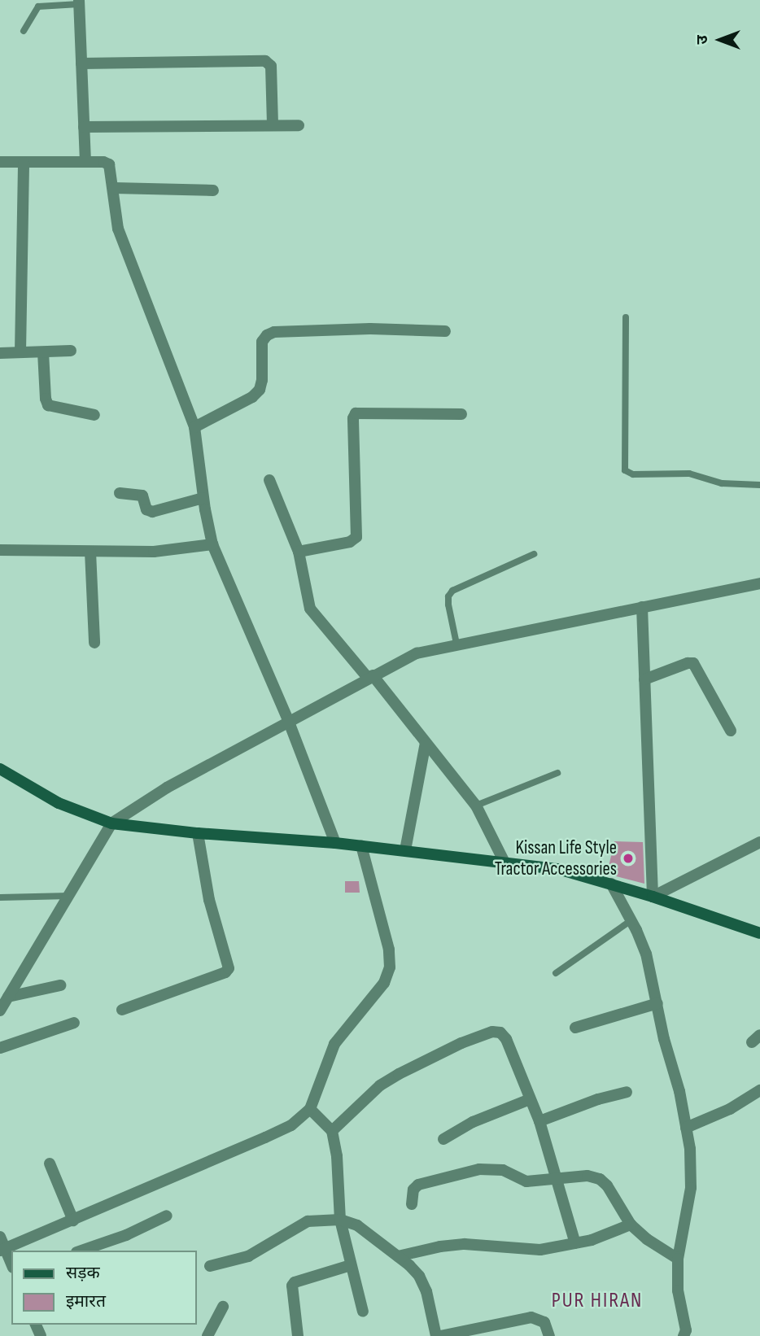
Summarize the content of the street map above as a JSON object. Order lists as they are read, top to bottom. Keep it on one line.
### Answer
{"districts":["PUR HIRAN"],"places":["Kissan Life Style Tractor Accessories"],"legend":["सड़क","इमारत"],"north":"left"}
